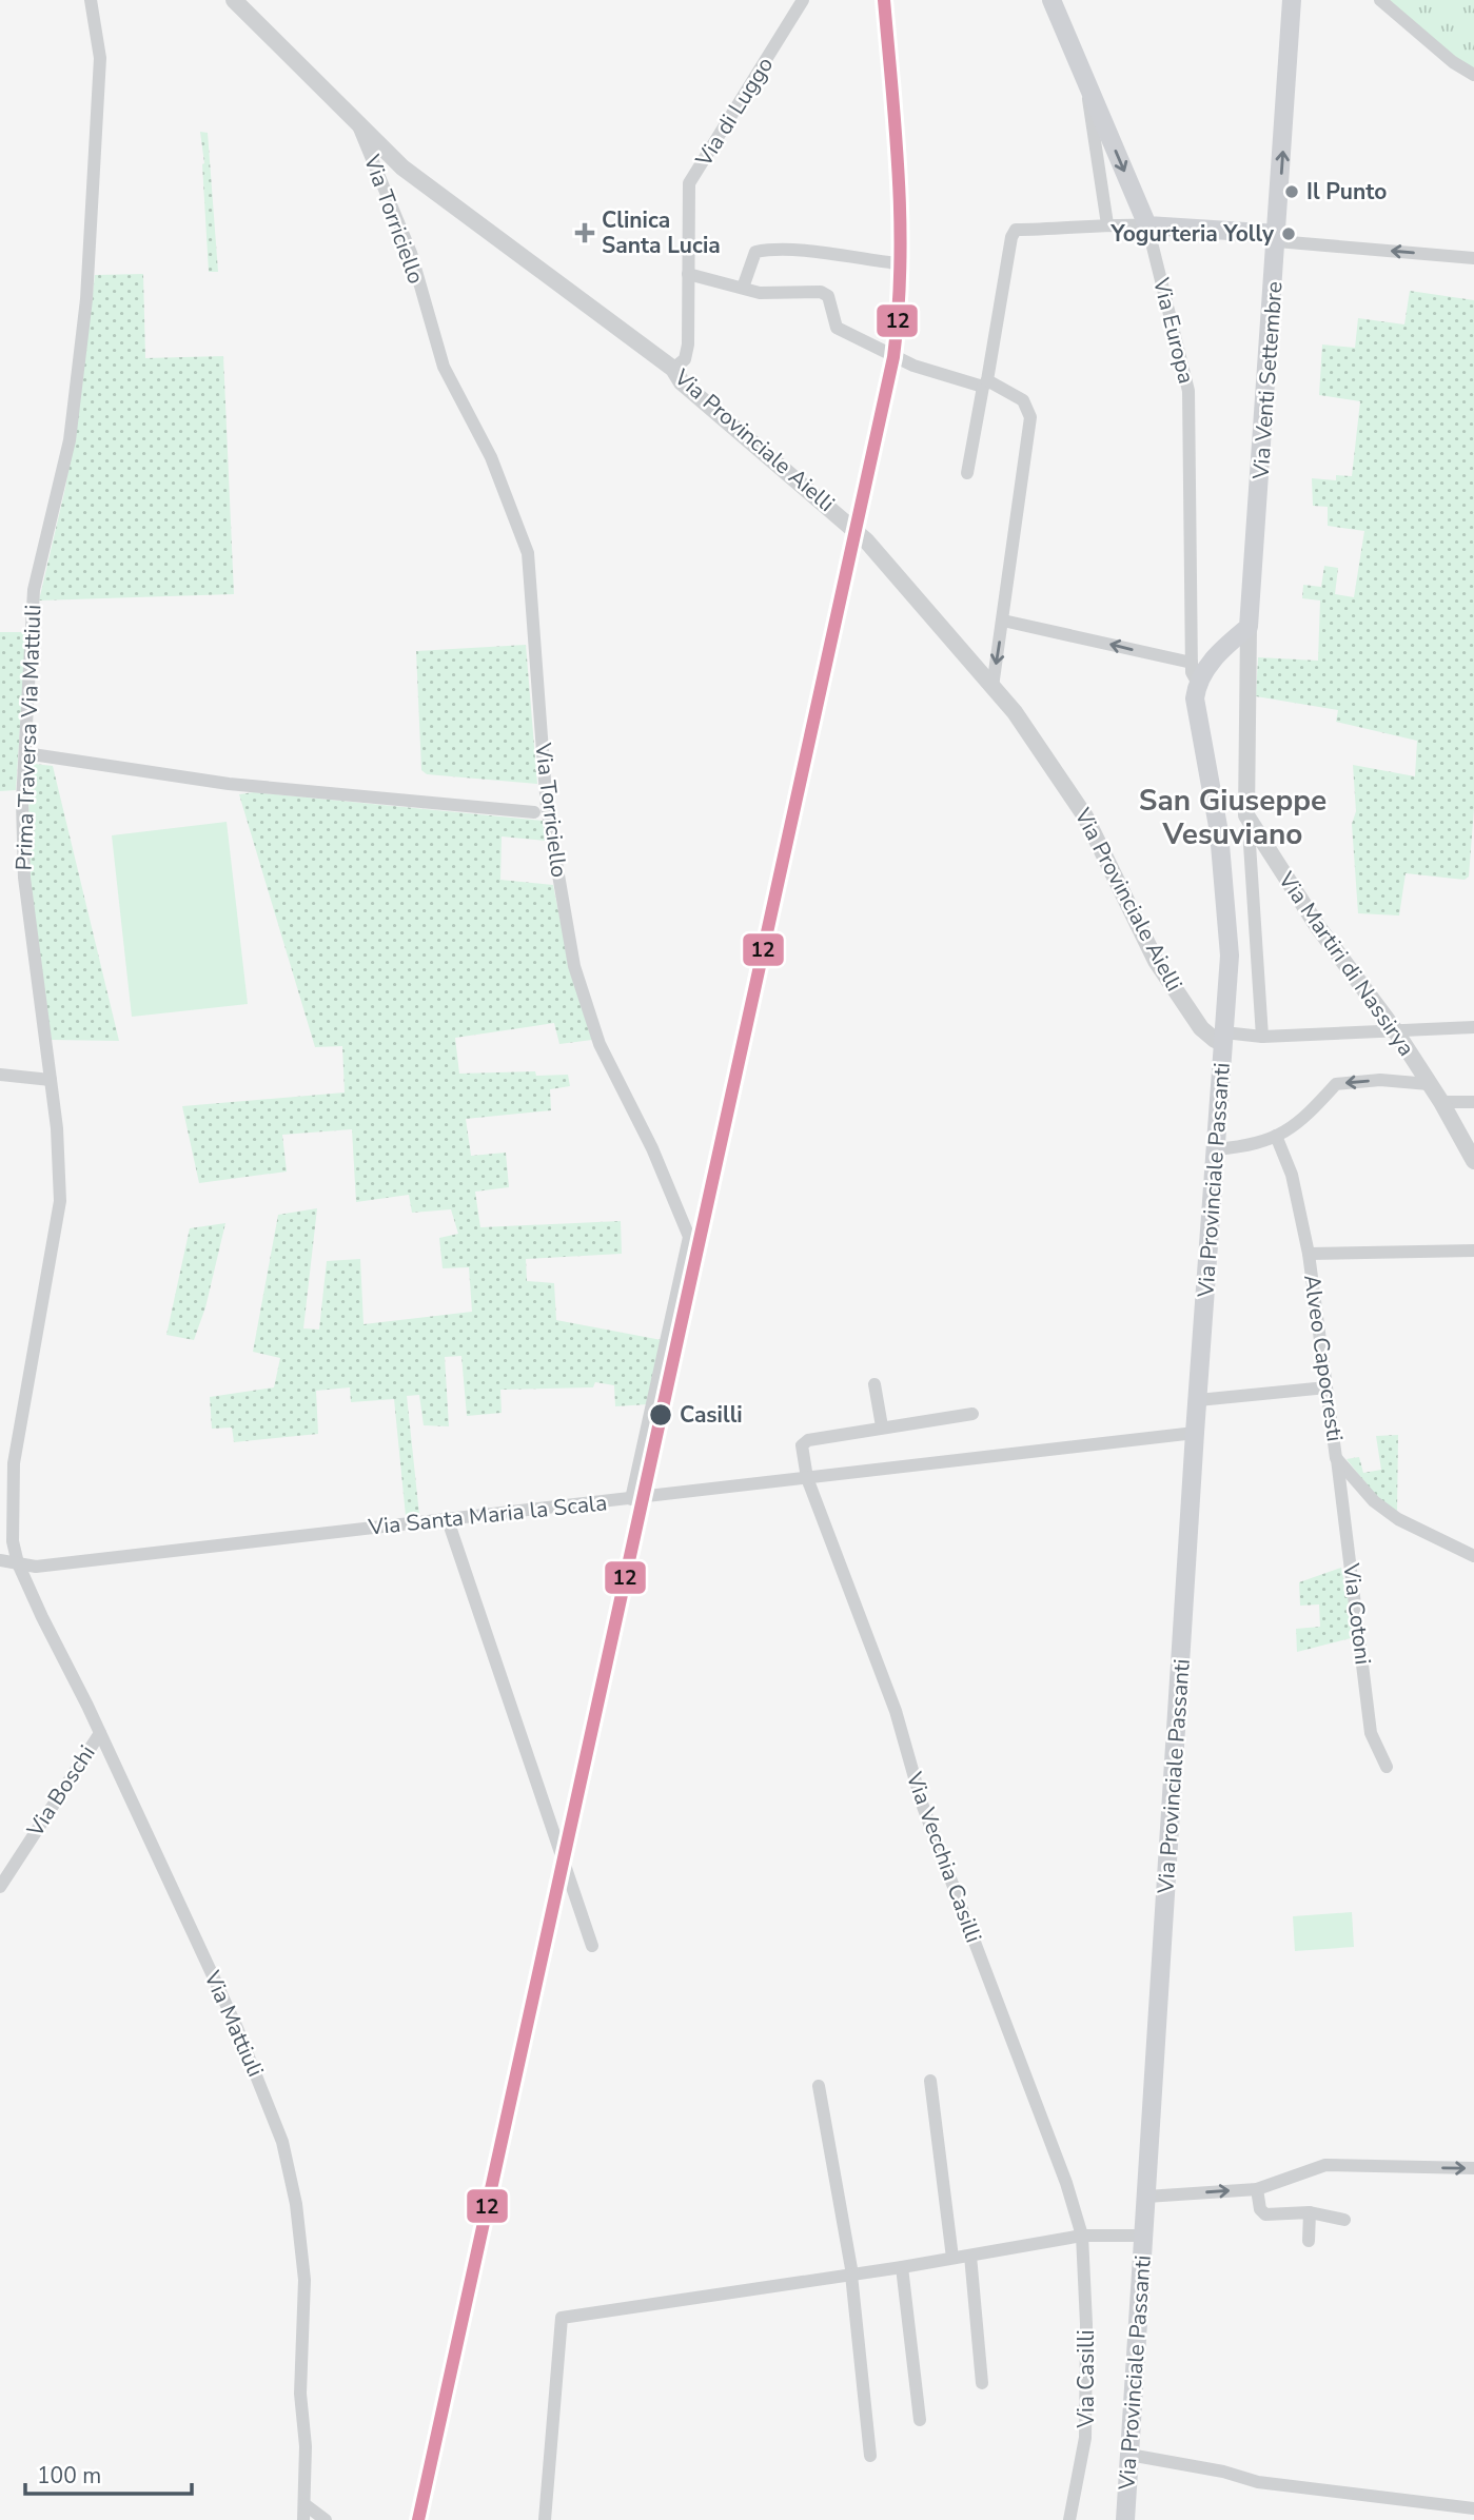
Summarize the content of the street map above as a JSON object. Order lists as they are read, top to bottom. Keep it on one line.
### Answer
{"streets":{"main road":["Via Europa","Via Venti Settembre","Via Provinciale Passanti"],"street":["Via di Luggo","Via Torriciello","Via Provinciale Aielli","Prima Traversa Via Mattiuli","Via Martiri di Nassirya","Alveo Capocresti","Via Santa Maria la Scala","Via Cotoni","Via Boschi","Via Vecchia Casilli","Via Mattiuli","Via Casilli"]},"crossings":[["Via di Luggo","Via Provinciale Aielli"],["Via Torriciello","Via Provinciale Aielli"],["Via Torriciello","Prima Traversa Via Mattiuli"],["Via Torriciello","Via Santa Maria la Scala"],["Via Europa","Via Provinciale Passanti"],["Via Venti Settembre","Via Martiri di Nassirya"],["Via Provinciale Aielli","Via Provinciale Passanti"],["Prima Traversa Via Mattiuli","Via Santa Maria la Scala"],["Prima Traversa Via Mattiuli","Via Mattiuli"],["Via Provinciale Passanti","Via Santa Maria la Scala"],["Alveo Capocresti","Via Cotoni"],["Via Santa Maria la Scala","Via Vecchia Casilli"],["Via Santa Maria la Scala","Via Mattiuli"],["Via Boschi","Via Mattiuli"],["Via Vecchia Casilli","Via Casilli"]],"one_way":["Via Venti Settembre"],"districts":["San Giuseppe Vesuviano"],"places":{"other":["Il Punto","Yogurteria Yolly","Casilli"],"health":["Clinica Santa Lucia"]},"lines":["transit line 12"],"scale_bar":"100 m"}
